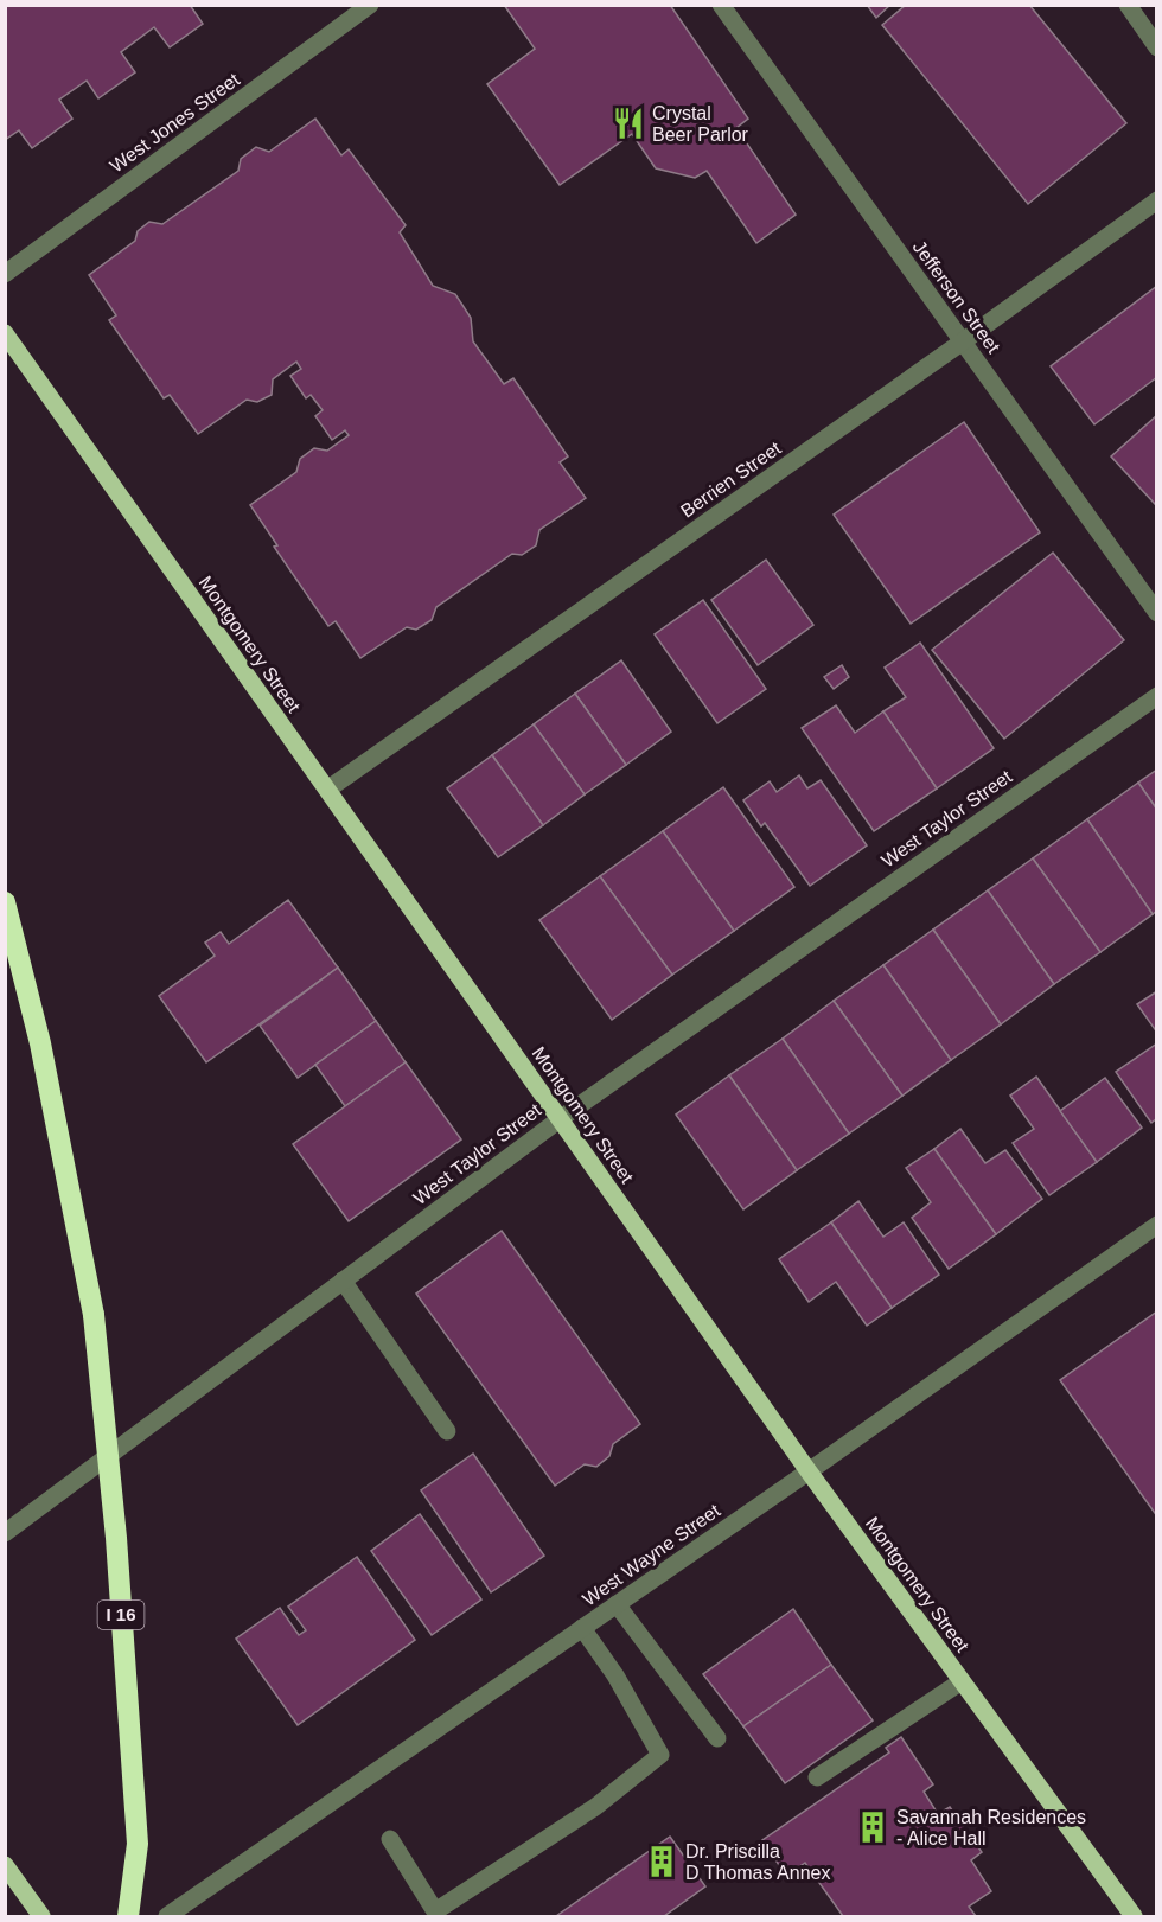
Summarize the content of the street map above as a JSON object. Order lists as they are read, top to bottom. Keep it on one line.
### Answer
{"streets":{"highway":["I 16"],"main road":["Montgomery Street"],"street":["West Jones Street","Jefferson Street","Berrien Street","West Taylor Street","West Wayne Street"]},"crossings":[["Jefferson Street","Berrien Street"],["Berrien Street","Montgomery Street"],["Montgomery Street","West Taylor Street"],["Montgomery Street","West Wayne Street"]],"places":{"restaurant":["Crystal Beer Parlor"],"building":["Savannah Residences - Alice Hall","Dr. Priscilla D Thomas Annex"]}}
